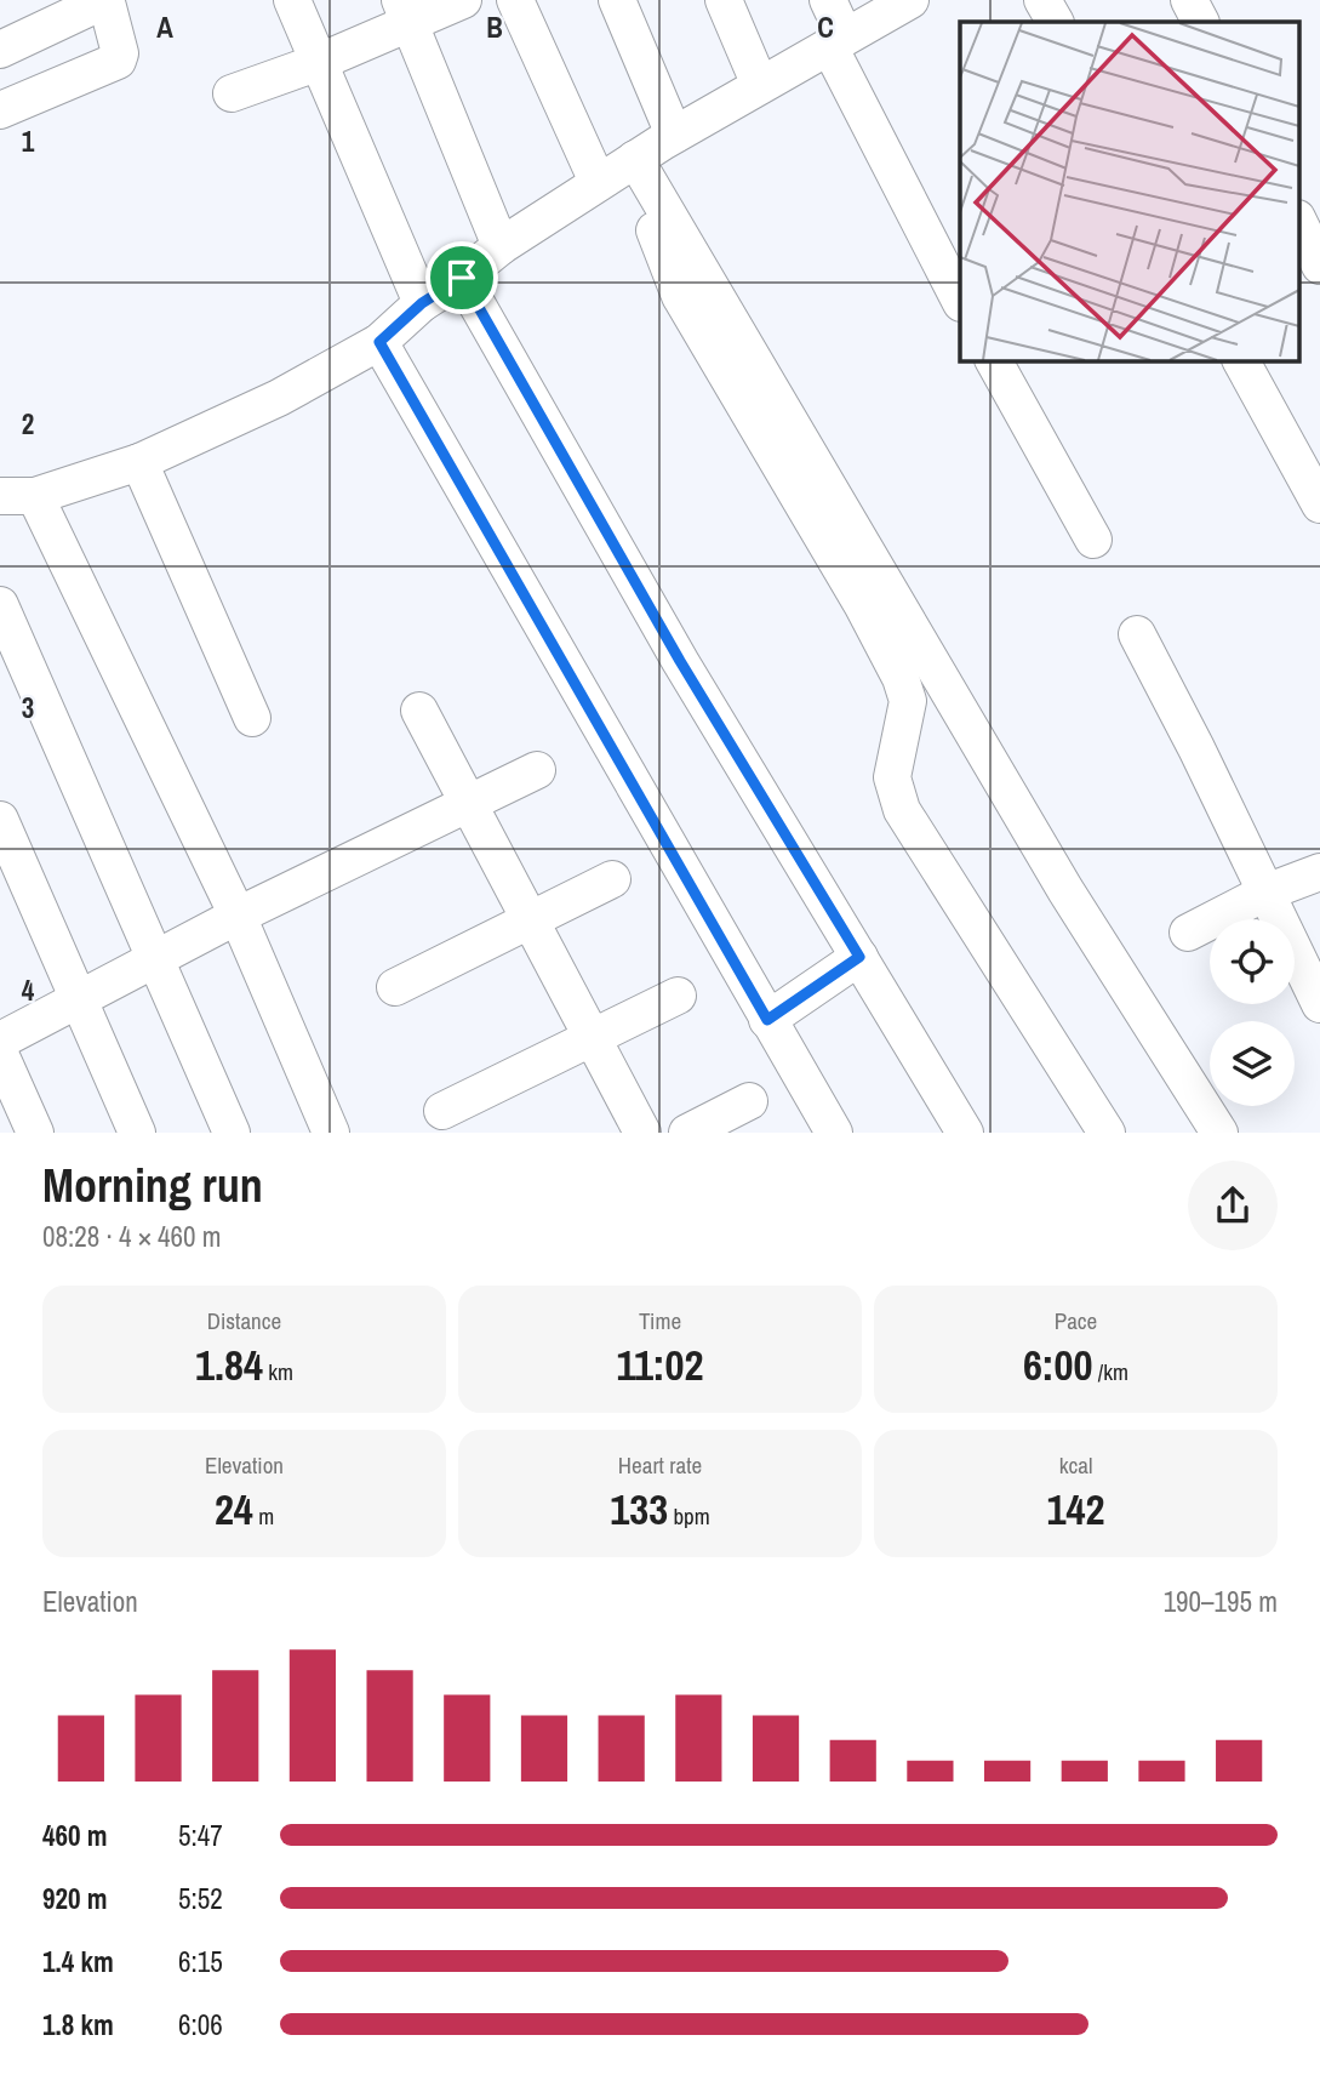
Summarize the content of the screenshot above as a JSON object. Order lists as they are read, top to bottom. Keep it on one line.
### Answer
{"page":{"heading":["Morning run","08:28 · 4 × 460 m"],"stats":[["Distance","1.84 km"],["Time","11:02"],["Pace","6:00 /km"],["Elevation","24 m"],["Heart rate","133 bpm"],["kcal","142"]],"chart":["Elevation","190–195 m"],"list":[{"name":"460 m","note":"5:47"},{"name":"920 m","note":"5:52"},{"name":"1.4 km","note":"6:15"},{"name":"1.8 km","note":"6:06"}]},"grid":{"columns":["A","B","C"],"rows":["1","2","3","4"]}}
